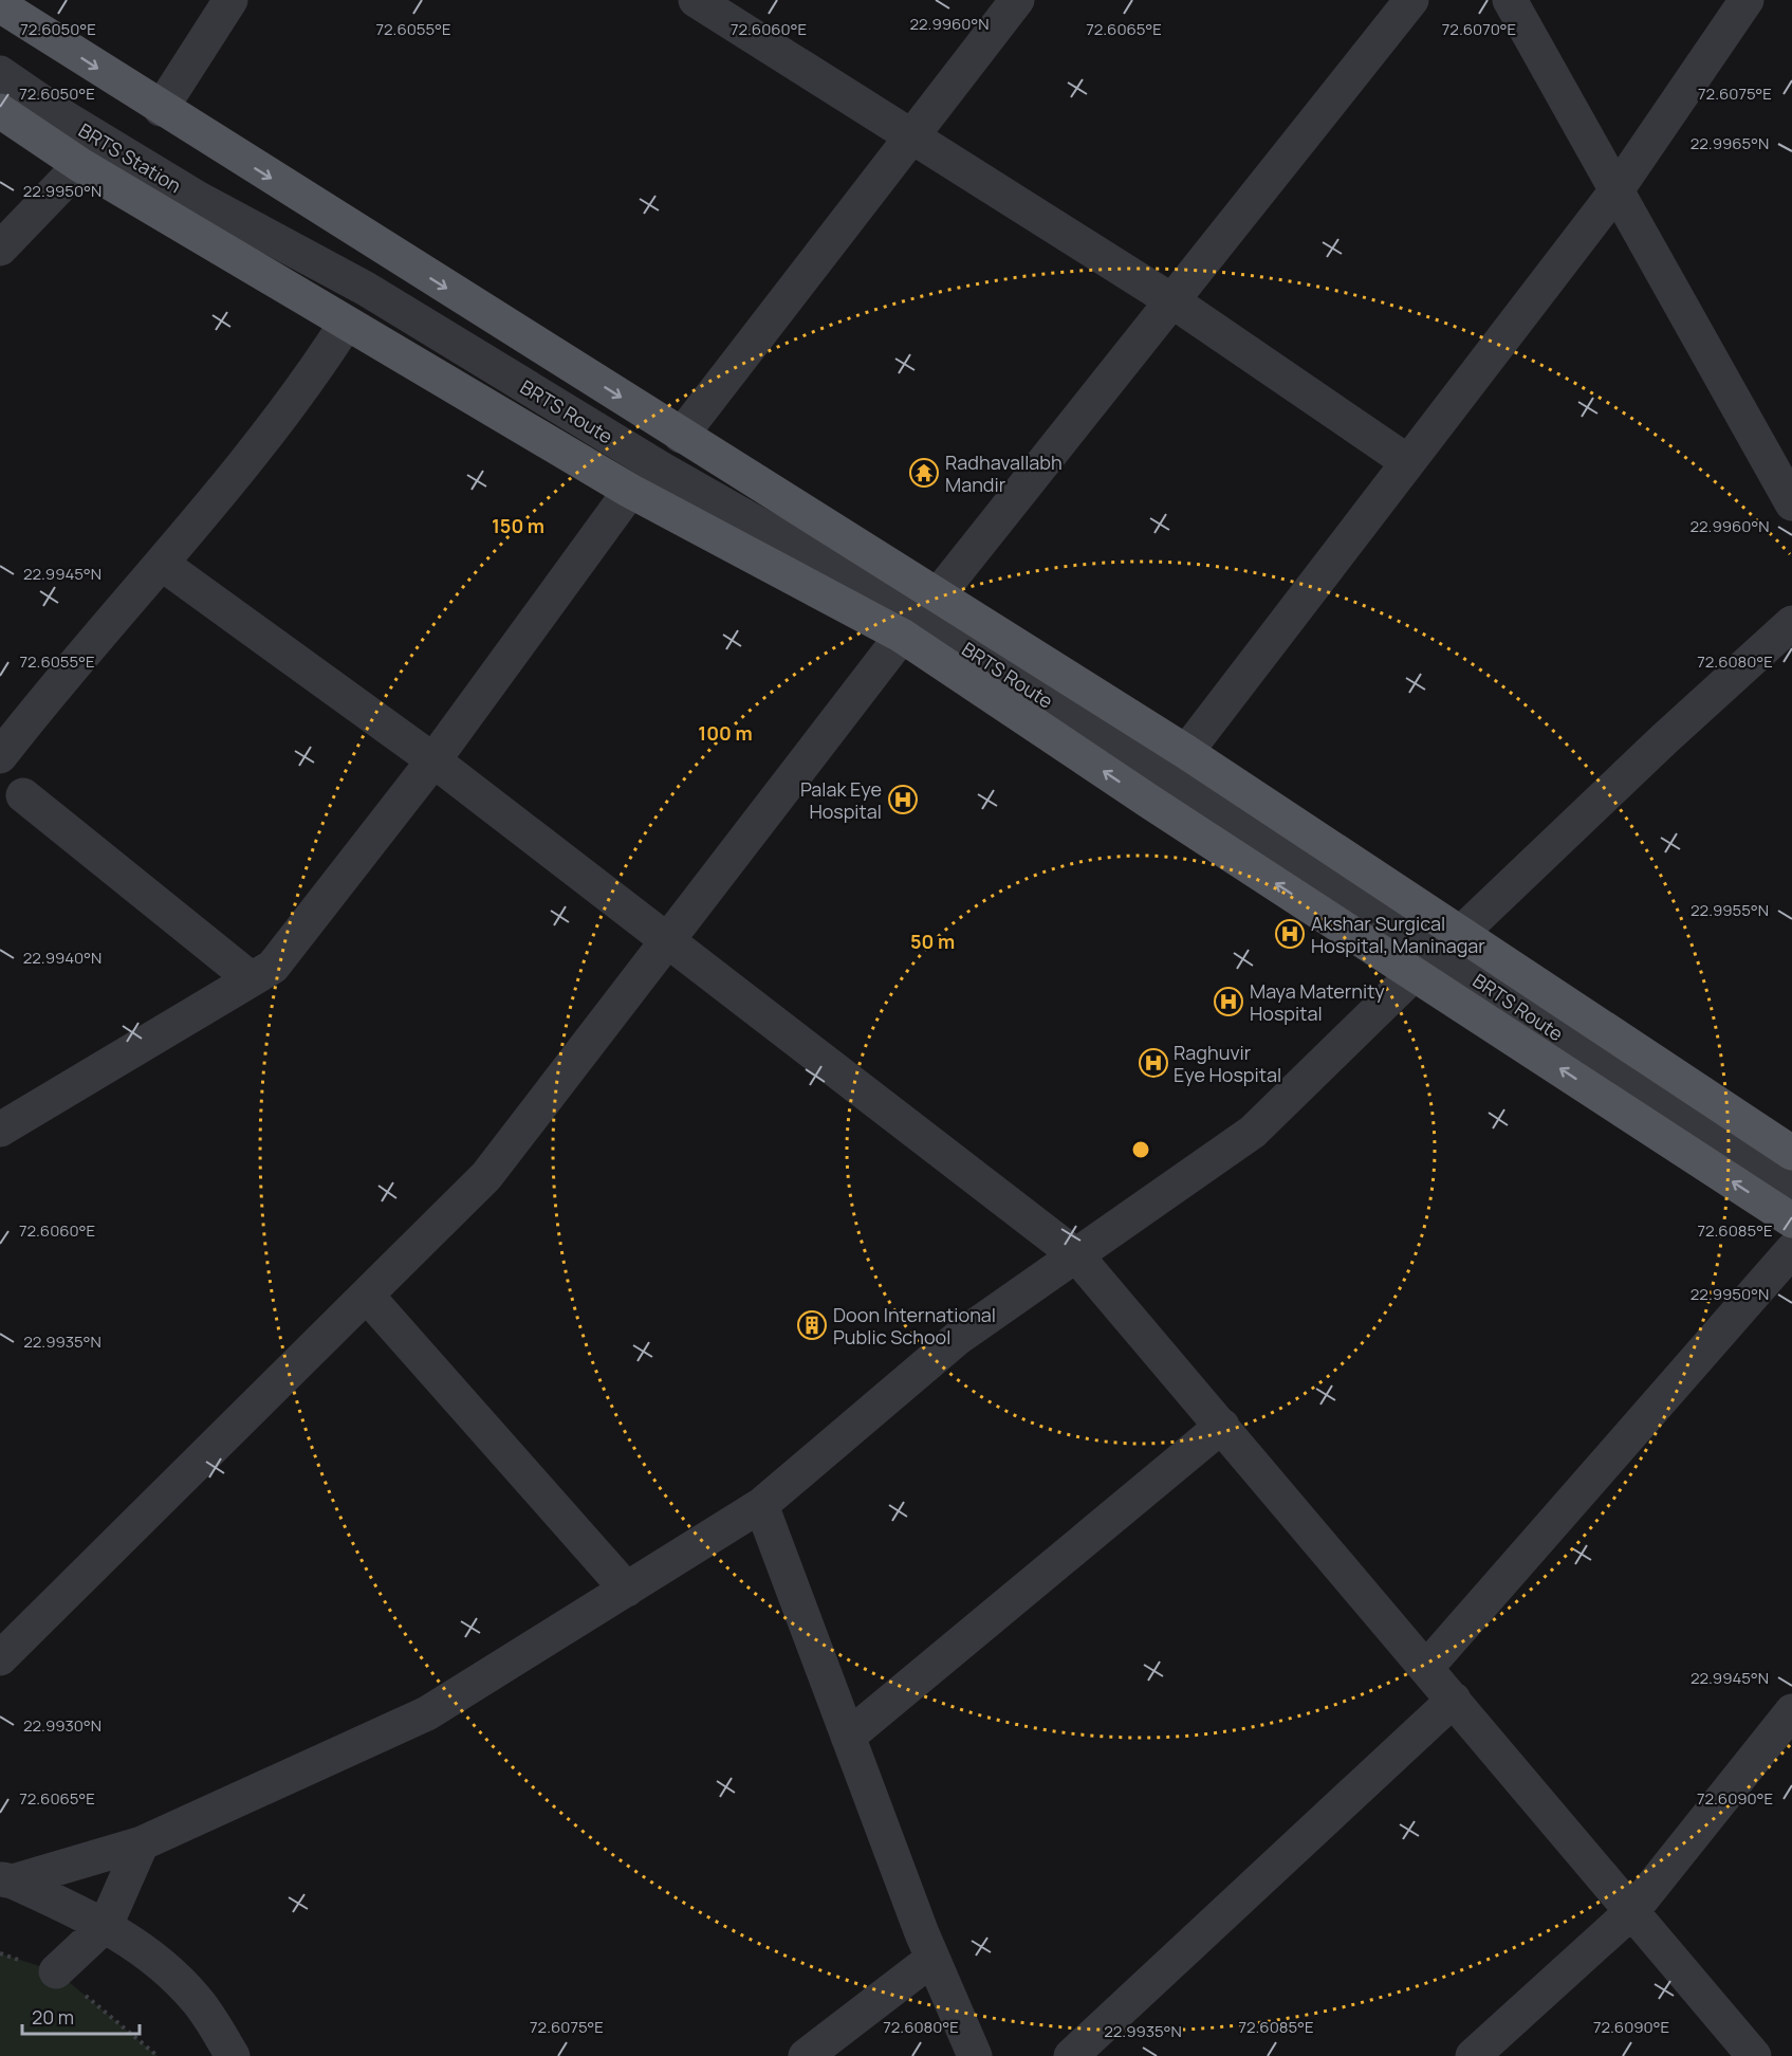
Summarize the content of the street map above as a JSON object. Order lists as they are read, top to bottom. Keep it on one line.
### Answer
{"streets":{"street":["BRTS Station","BRTS Route"]},"crossings":[["BRTS Station","BRTS Route"]],"places":{"temple":["Radhavallabh Mandir"],"hospital":["Palak Eye Hospital","Akshar Surgical Hospital, Maninagar","Maya Maternity Hospital","Raghuvir Eye Hospital"],"building":["Doon International Public School"]},"scale_bar":"20 m","coordinates":["22.9960°N","72.6055°E","72.6050°E","72.6060°E","72.6065°E","72.6070°E","72.6075°E","22.9965°N","22.9950°N","22.9945°N","72.6080°E","22.9955°N","22.9940°N","72.6085°E","22.9935°N","22.9930°N","72.6090°E"],"rings":["150 m","100 m","50 m"]}
